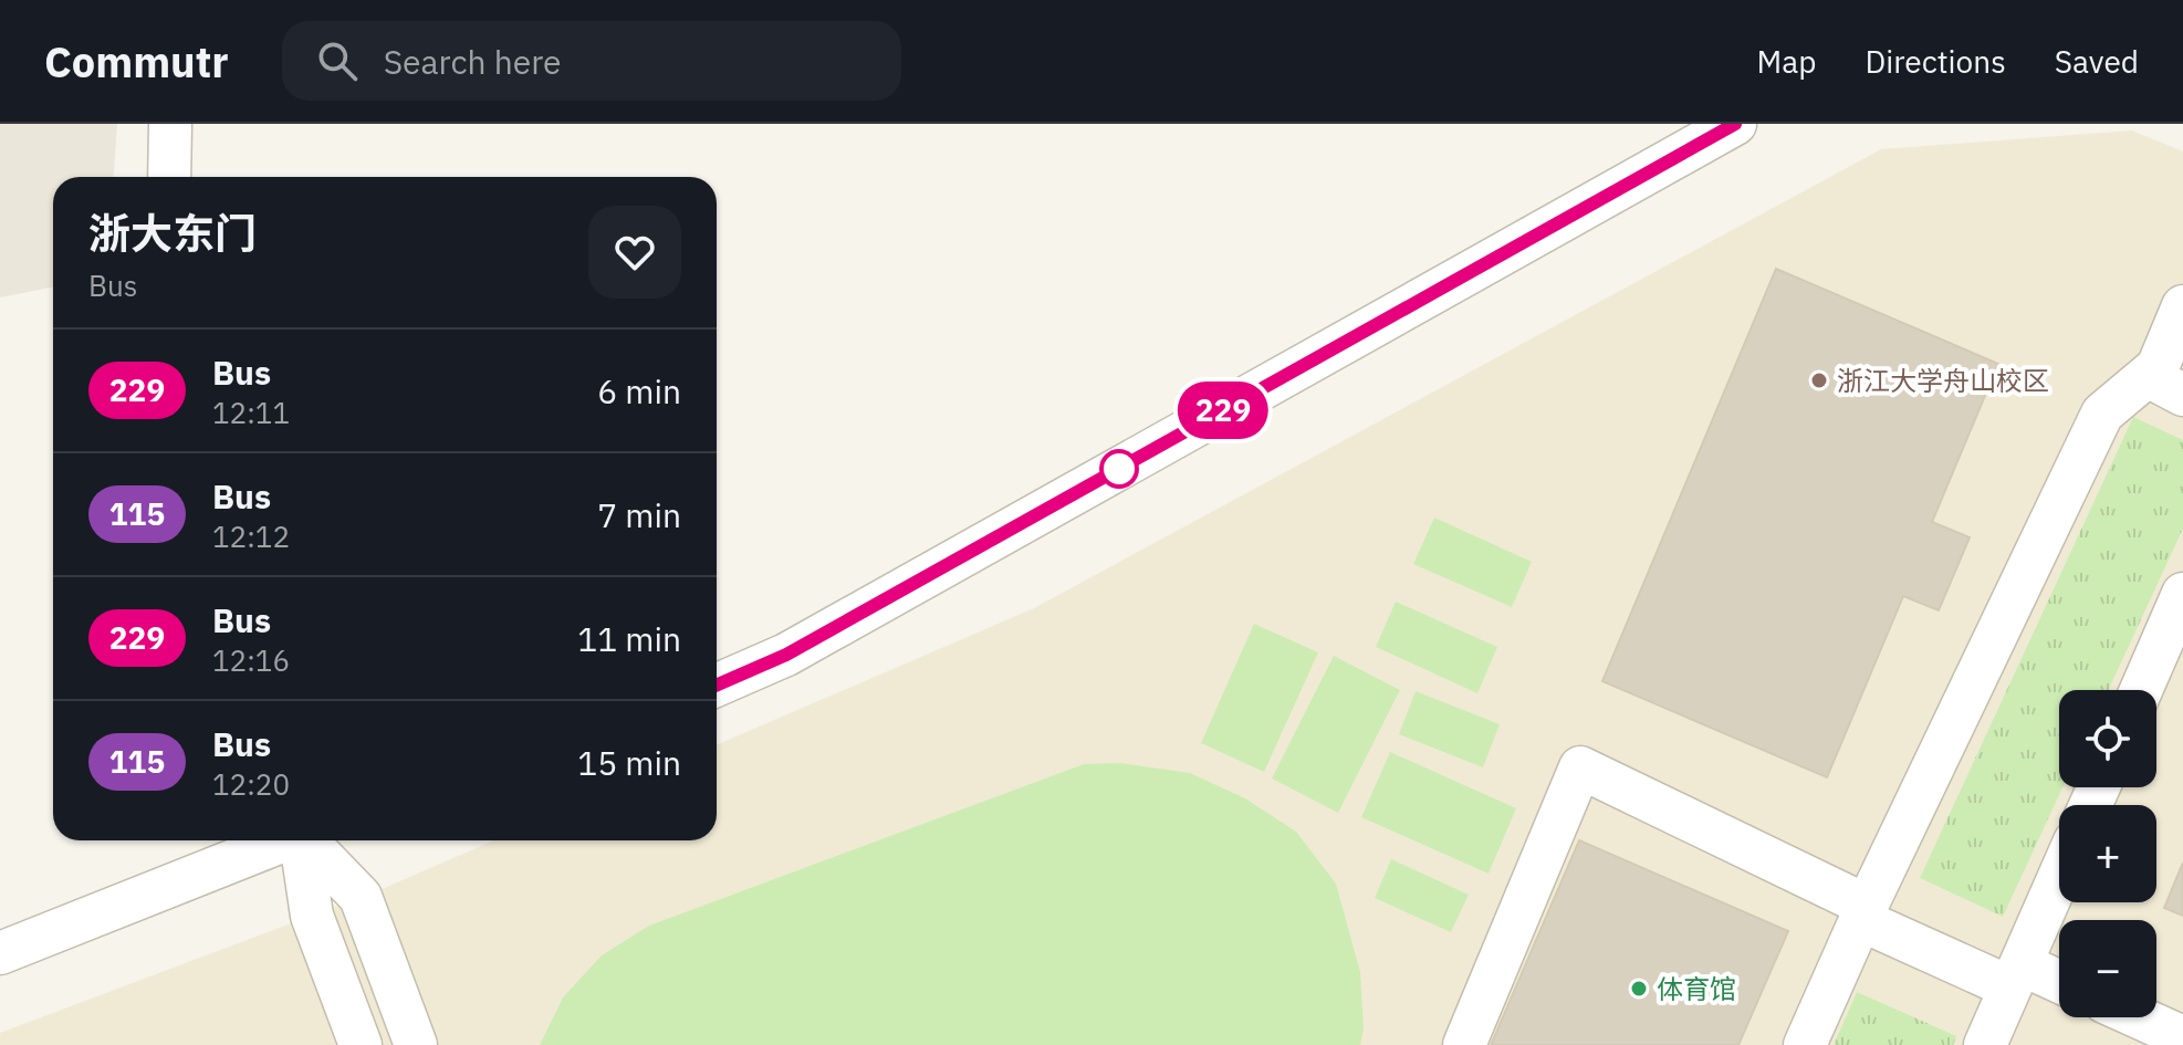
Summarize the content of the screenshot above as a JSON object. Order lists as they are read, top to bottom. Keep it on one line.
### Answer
{"places":["浙江大学舟山校区","体育馆"],"lines":["bus line 229"],"page":{"header":"Commutr","search":"Search here","nav":["Map","Directions","Saved"],"on_map":"229","heading":["浙大东门","Bus"],"list":[{"mark":"229","name":"Bus","note":"12:11","value":"6 min"},{"mark":"115","name":"Bus","note":"12:12","value":"7 min"},{"mark":"229","name":"Bus","note":"12:16","value":"11 min"},{"mark":"115","name":"Bus","note":"12:20","value":"15 min"}],"map_buttons":["+","−"]}}
